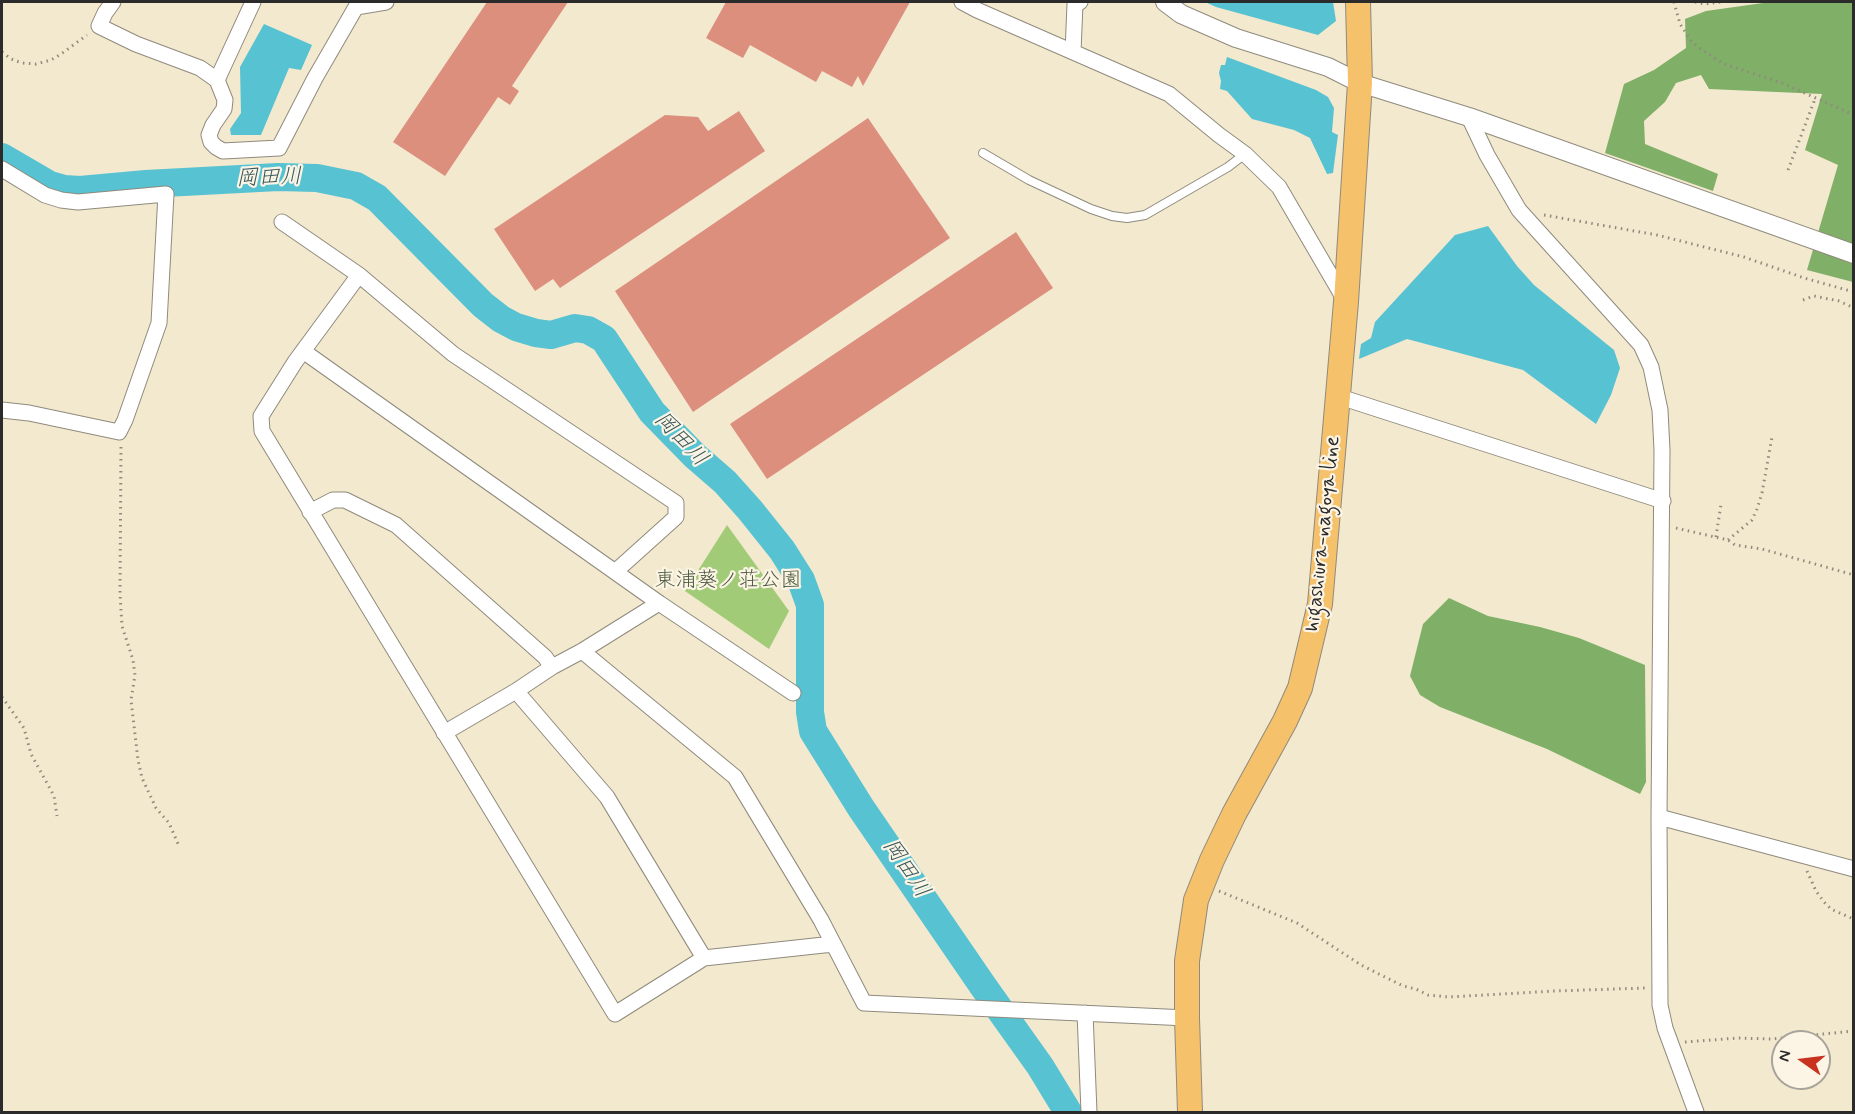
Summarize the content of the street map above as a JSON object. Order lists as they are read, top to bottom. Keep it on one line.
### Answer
{"streets":{"main road":["higashiura-nagoya line"]},"water":["岡田川"],"parks":["東浦葵ノ荘公園"],"north":"left"}
